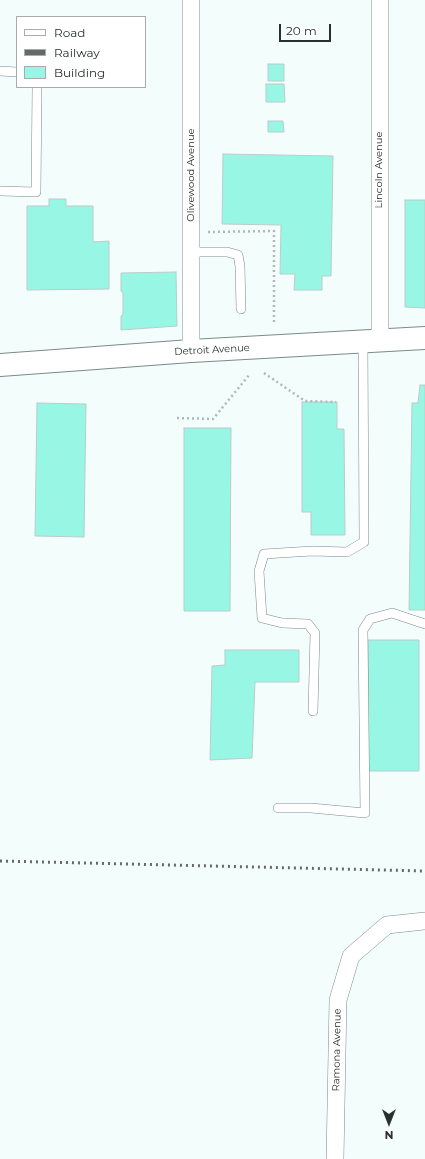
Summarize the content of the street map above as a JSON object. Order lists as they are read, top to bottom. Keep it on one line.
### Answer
{"streets":{"main road":["Detroit Avenue"],"street":["Lincoln Avenue","Olivewood Avenue","Ramona Avenue"]},"crossings":[["Lincoln Avenue","Detroit Avenue"],["Olivewood Avenue","Detroit Avenue"]],"legend":["Road","Railway","Building"],"scale_bar":"20 m","north":"bottom"}
